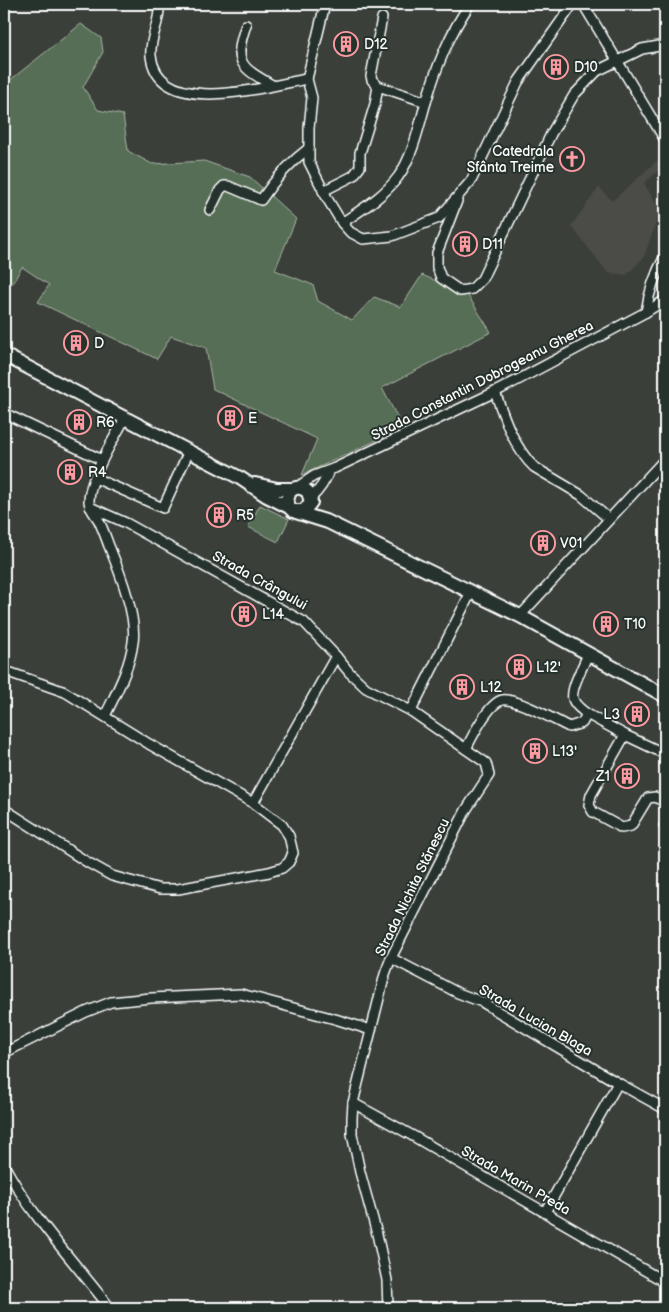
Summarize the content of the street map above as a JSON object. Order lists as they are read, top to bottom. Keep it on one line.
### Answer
{"streets":{"street":["Strada Constantin Dobrogeanu Gherea","Strada Crângului","Strada Nichita Stănescu","Strada Lucian Blaga","Strada Marin Preda"]},"crossings":[["Strada Crângului","Strada Nichita Stănescu"],["Strada Nichita Stănescu","Strada Lucian Blaga"],["Strada Nichita Stănescu","Strada Marin Preda"]],"places":{"building":["D12","D10","D11","D","E","R6","R4","R5","V01","L14","T10","L12'","L12","L3","L13'","Z1"],"church":["Catedrala Sfânta Treime"]}}
